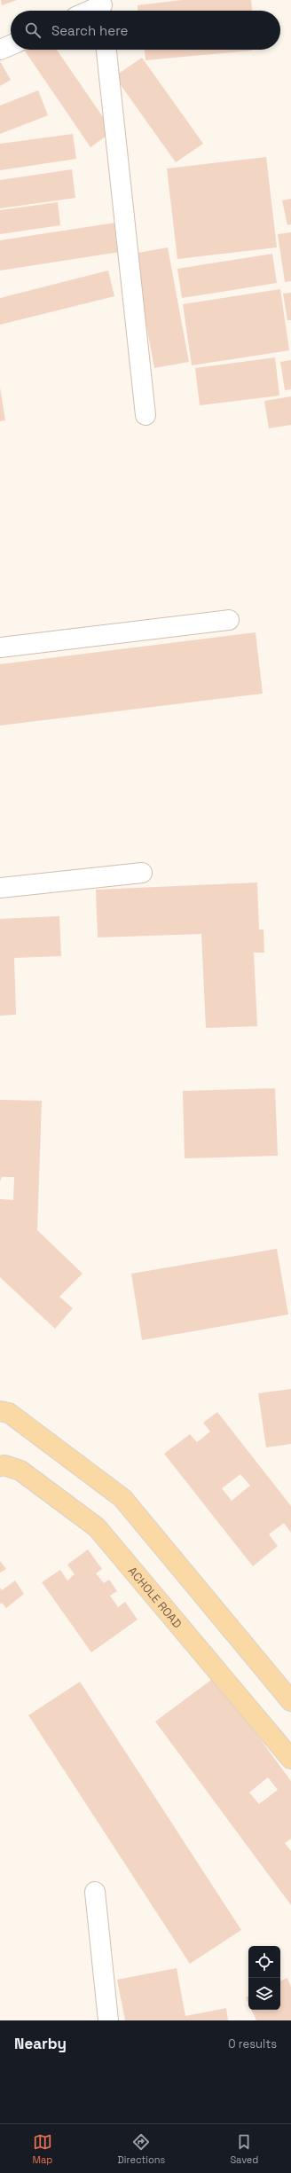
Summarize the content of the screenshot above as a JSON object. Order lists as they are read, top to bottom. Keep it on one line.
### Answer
{"streets":{"main road":["ACHOLE ROAD"]},"page":{"search":"Search here","heading":["Nearby","0 results"],"nav":["Map","Directions","Saved"]}}
